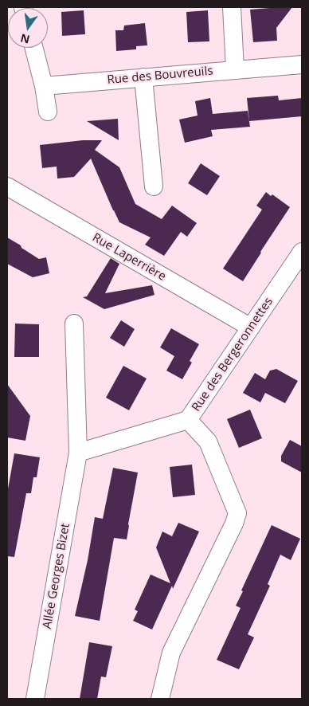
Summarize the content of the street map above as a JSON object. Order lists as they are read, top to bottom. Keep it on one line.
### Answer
{"streets":{"street":["Rue des Bouvreuils","Rue Laperrière","Rue des Bergeronnettes","Allée Georges Bizet"]},"crossings":[["Rue Laperrière","Rue des Bergeronnettes"]],"north":"bottom"}
